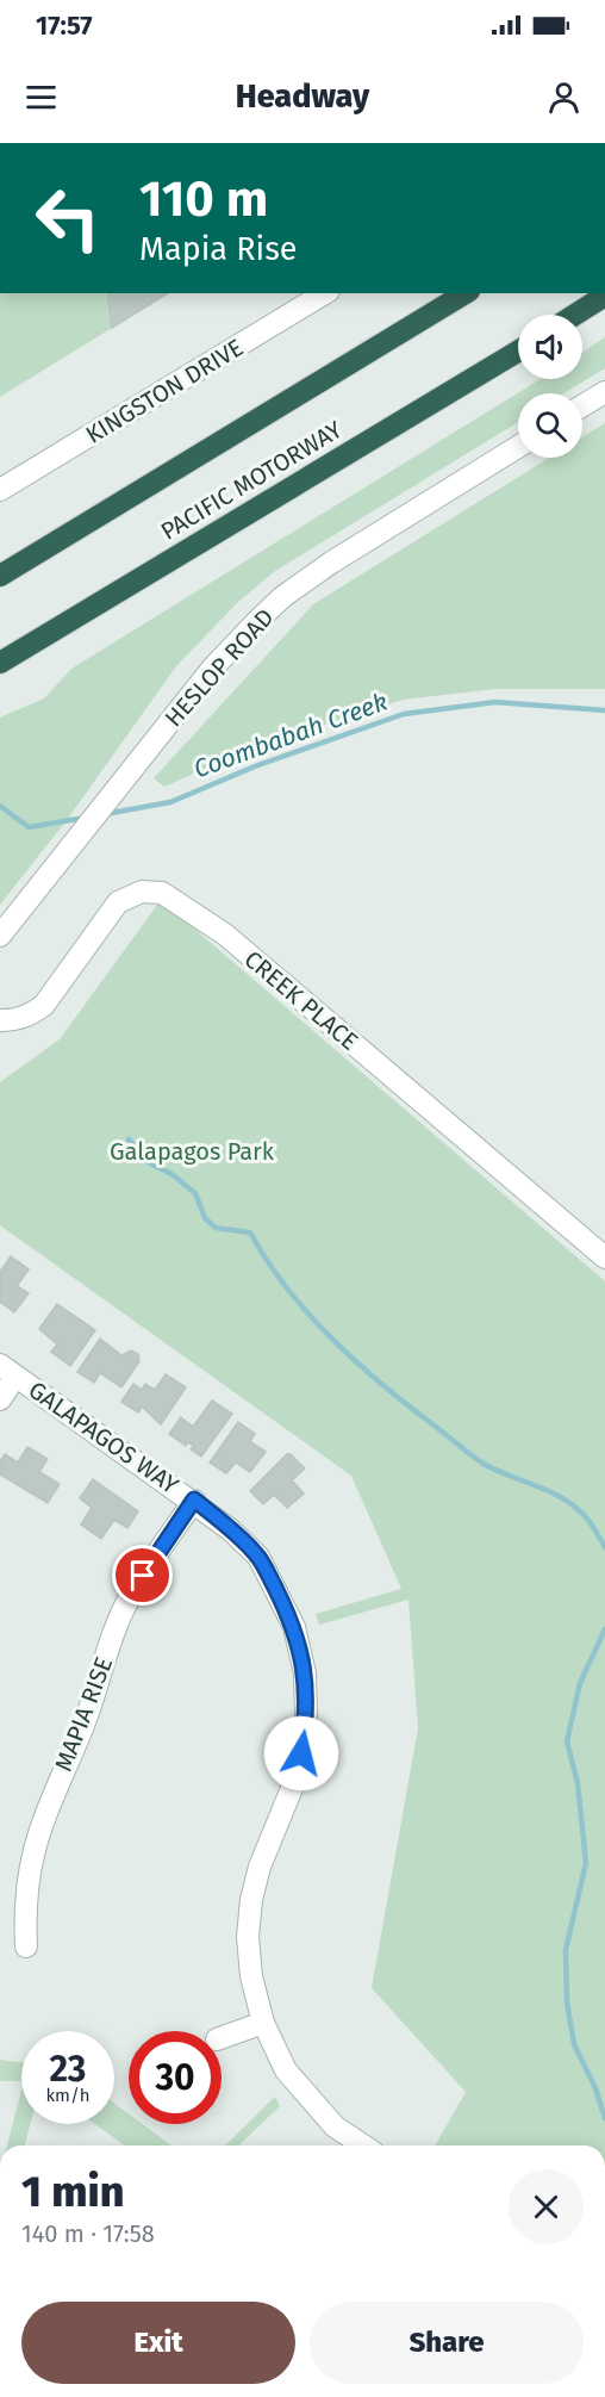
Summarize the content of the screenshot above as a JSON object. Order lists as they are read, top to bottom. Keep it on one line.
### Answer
{"streets":{"highway":["PACIFIC MOTORWAY"],"street":["KINGSTON DRIVE","HESLOP ROAD","CREEK PLACE","GALAPAGOS WAY","MAPIA RISE"]},"crossings":[["GALAPAGOS WAY","MAPIA RISE"]],"water":["Coombabah Creek"],"parks":["Galapagos Park"],"page":{"status":"17:57","header":"Headway","turn":["110 m","Mapia Rise"],"speed":"23 km/h","limit":"30","heading":["1 min","140 m · 17:58"],"buttons":["Exit","Share"]}}
